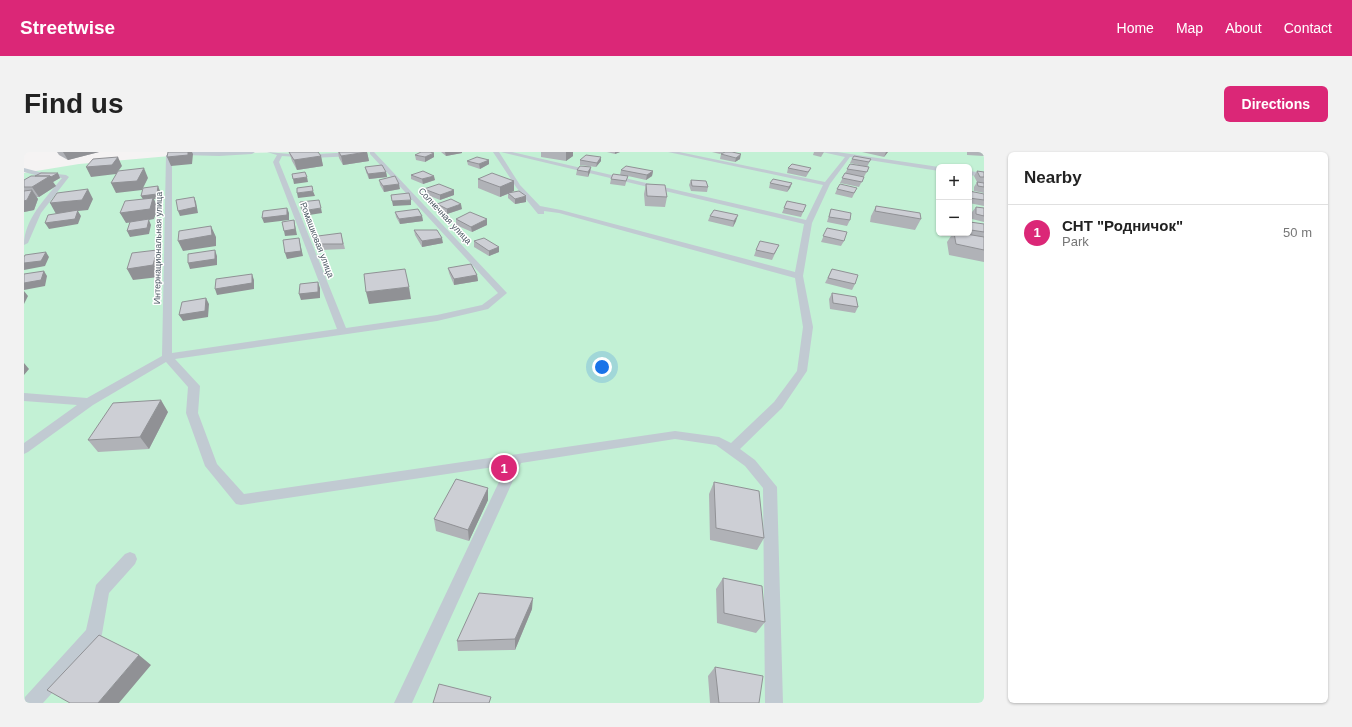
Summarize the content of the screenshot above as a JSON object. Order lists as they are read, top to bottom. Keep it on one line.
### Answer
{"streets":{"lane":["Солнечная улица","Ромашковая улица","Интернациональная улица"]},"crossings":[["Солнечная улица","Ромашковая улица"]],"page":{"header":"Streetwise","nav":["Home","Map","About","Contact"],"buttons":"Directions","title":"Find us","heading":"Nearby","map_buttons":["+","−"],"list":[{"mark":"1","name":"СНТ \"Родничок\"","note":"Park","value":"50 m"}],"pins":"1"}}
